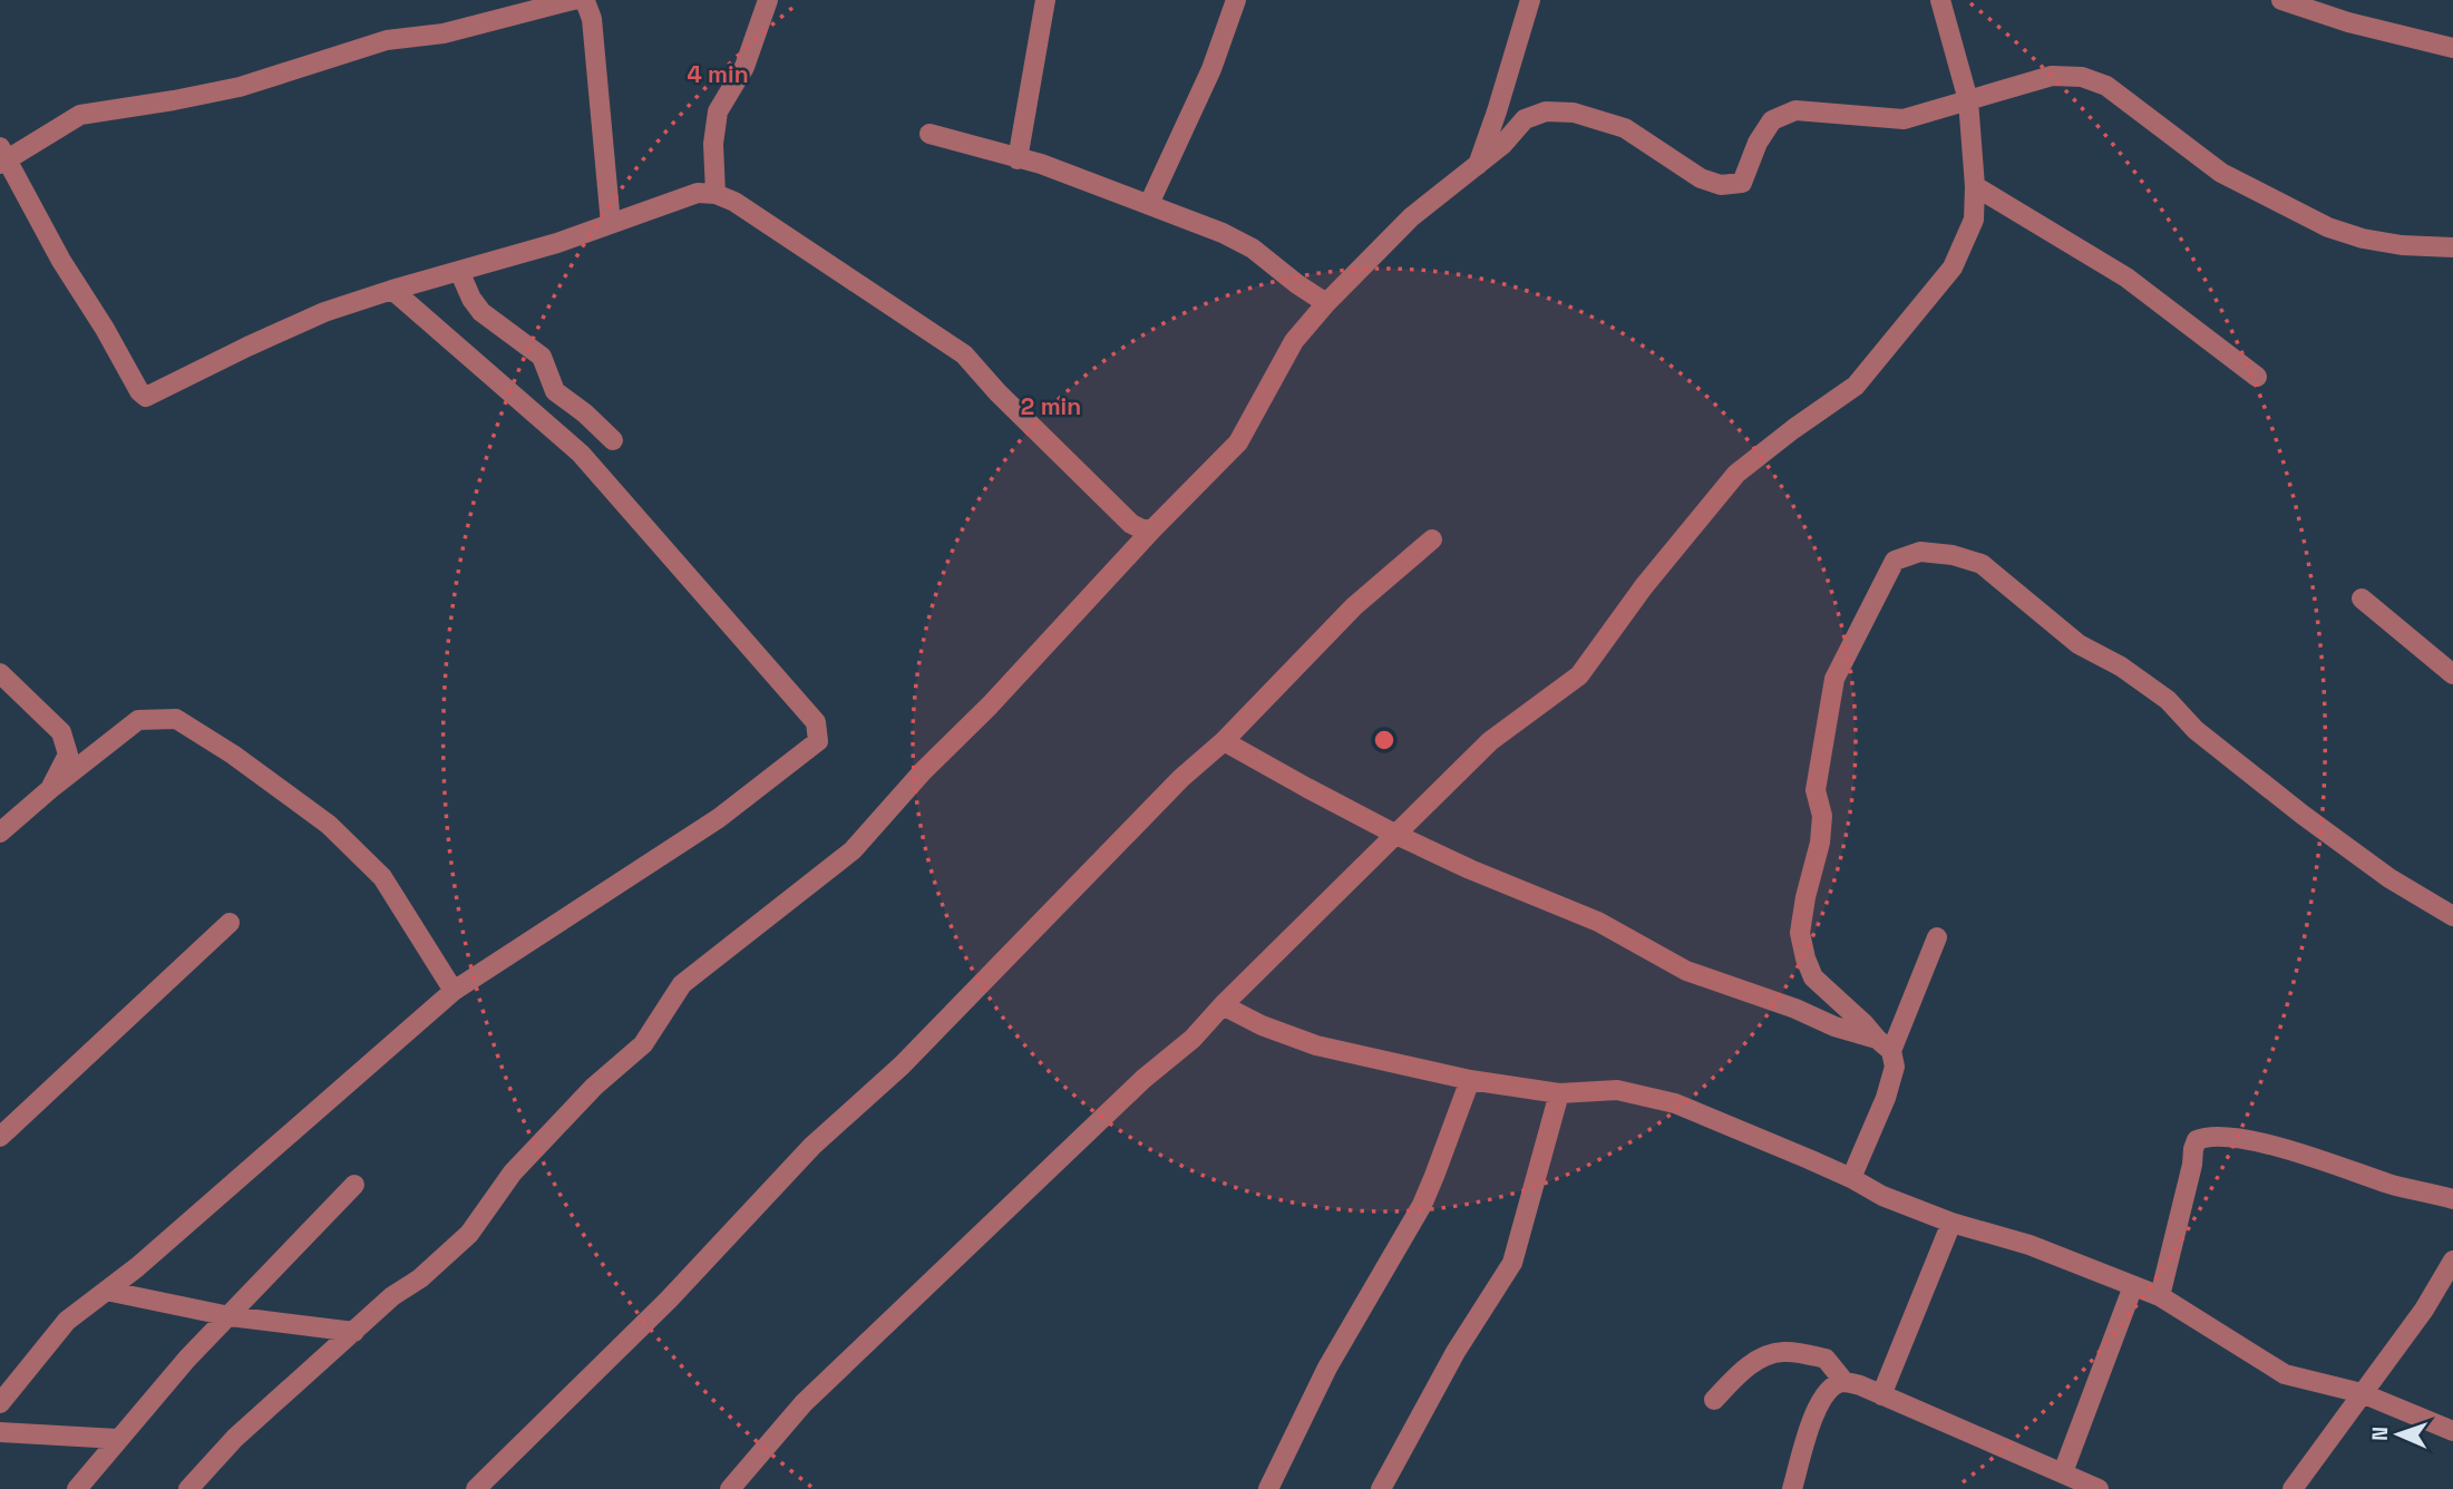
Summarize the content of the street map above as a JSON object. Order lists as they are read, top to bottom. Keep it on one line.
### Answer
{"north":"left","rings":["4 min","2 min"]}
